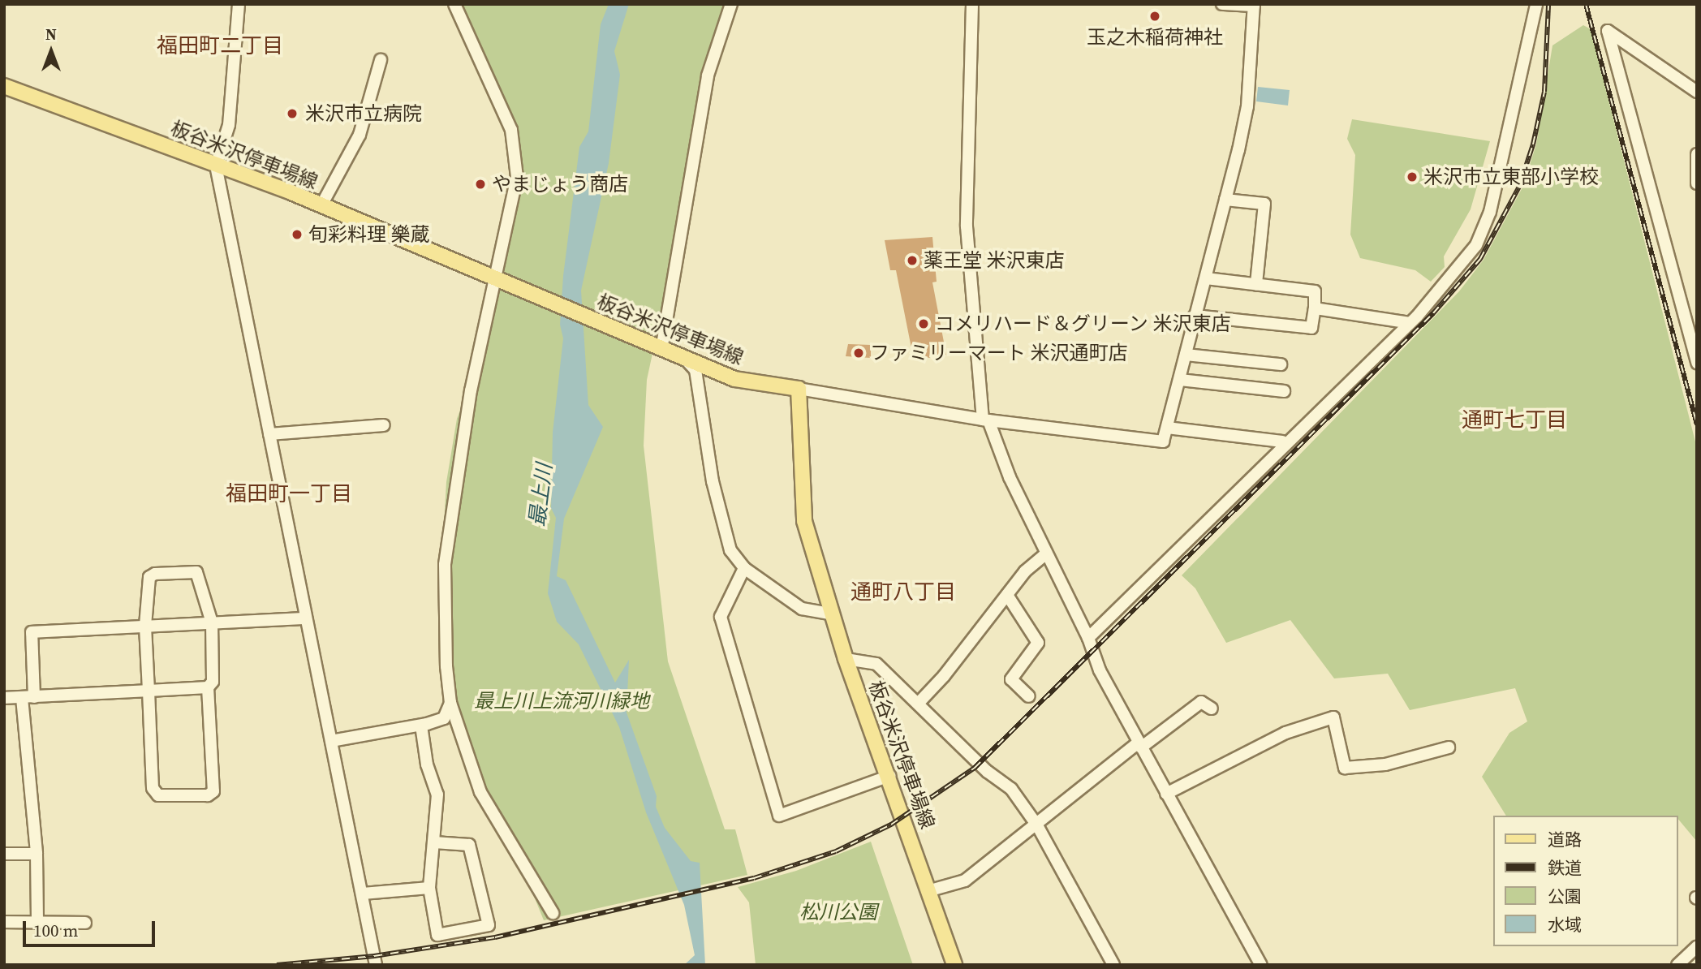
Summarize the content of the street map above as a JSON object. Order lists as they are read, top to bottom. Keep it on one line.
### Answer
{"streets":{"main road":["板谷米沢停車場線"]},"districts":["福田町二丁目","通町七丁目","福田町一丁目","通町八丁目"],"water":["最上川"],"parks":["最上川上流河川緑地","松川公園"],"places":["玉之木稲荷神社","米沢市立病院","米沢市立東部小学校","やまじょう商店","旬彩料理 樂蔵","薬王堂 米沢東店","コメリハード＆グリーン 米沢東店","ファミリーマート 米沢通町店"],"legend":["道路","鉄道","公園","水域"],"scale_bar":"100 m","north":"top"}
